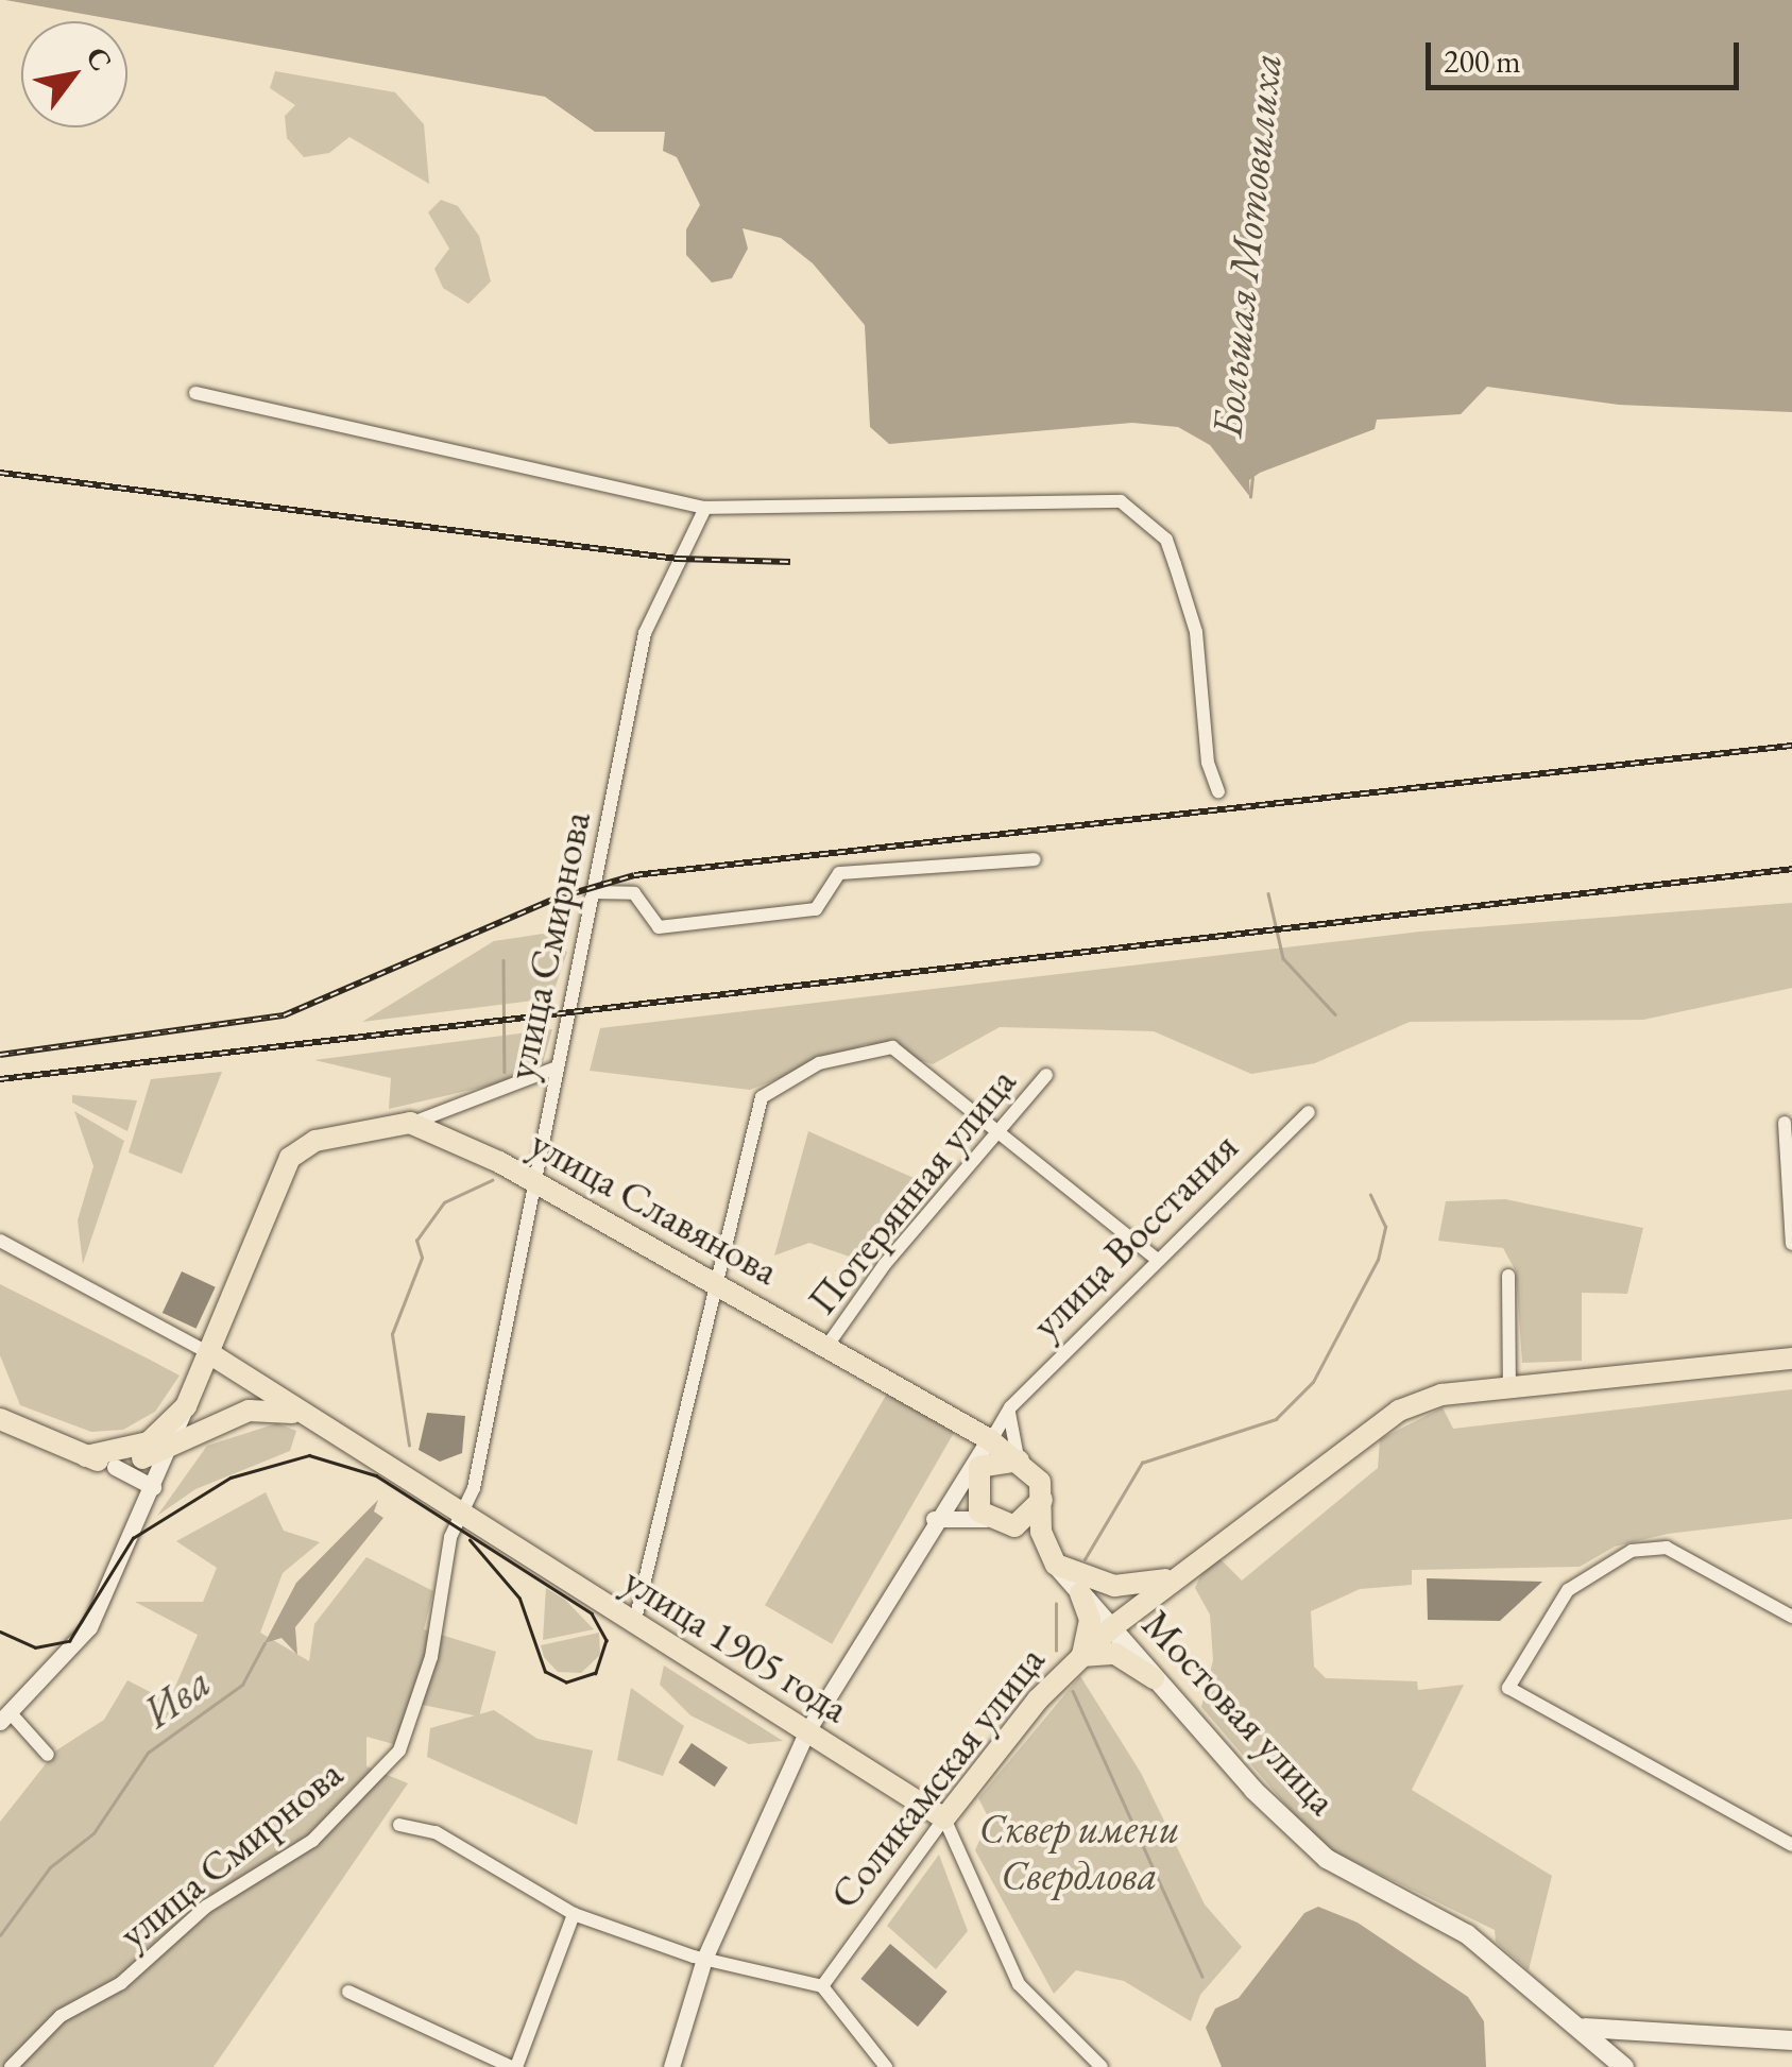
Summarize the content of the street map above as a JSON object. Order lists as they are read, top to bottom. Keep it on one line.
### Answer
{"streets":{"main road":["улица Славянова","улица 1905 года","Мостовая улица","Соликамская улица"],"street":["улица Смирнова","Потерянная улица","улица Восстания"]},"crossings":[["улица Смирнова","улица Славянова"],["улица Смирнова","улица 1905 года"],["Потерянная улица","улица Славянова"],["улица Славянова","улица Восстания"],["улица Славянова","Мостовая улица"],["улица Восстания","Мостовая улица"],["улица 1905 года","Соликамская улица"],["Мостовая улица","Соликамская улица"]],"water":["Большая Мотовилиха","Ива"],"parks":["Сквер имени Свердлова"],"scale_bar":"200 m","north":"top right"}
